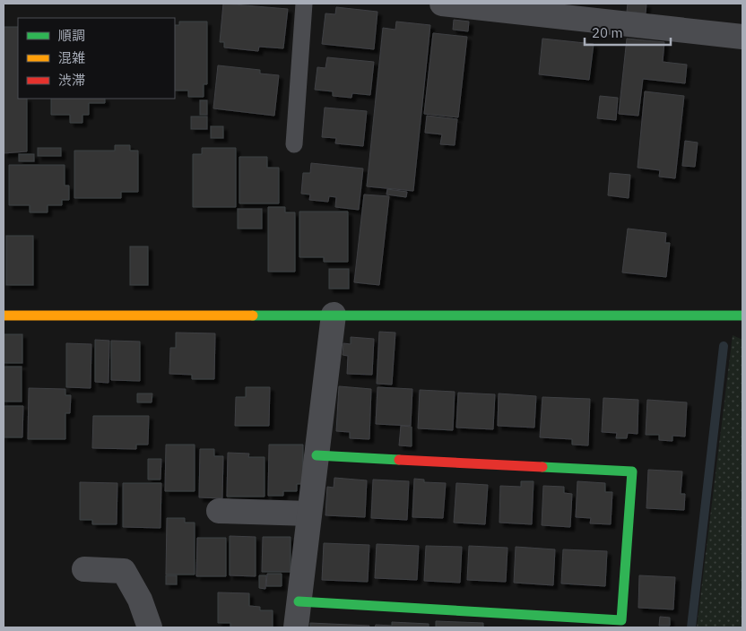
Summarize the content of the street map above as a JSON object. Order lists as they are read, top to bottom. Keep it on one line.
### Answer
{"legend":["順調","混雑","渋滞"],"scale_bar":"20 m"}
